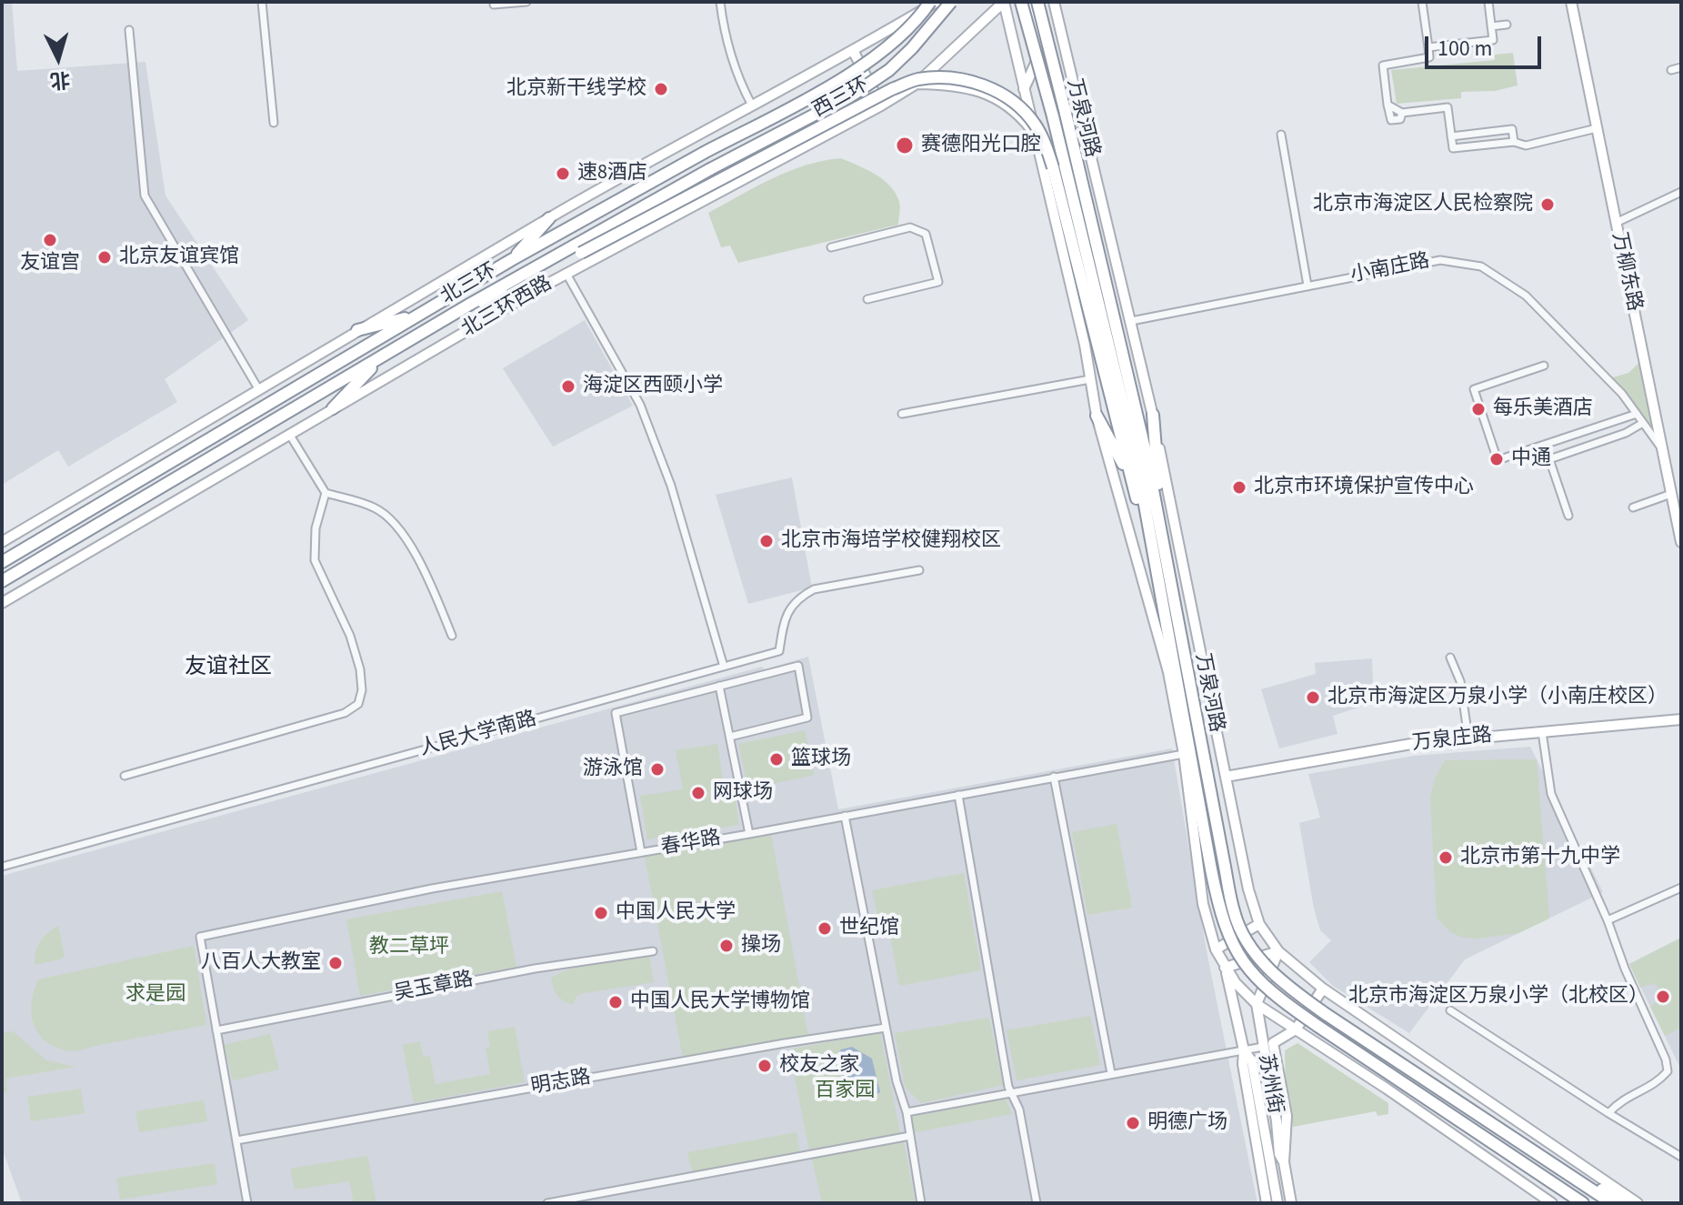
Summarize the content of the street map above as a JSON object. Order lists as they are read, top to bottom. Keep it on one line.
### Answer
{"streets":{"highway":["西三环","万泉河路","北三环"],"street":["小南庄路","万柳东路","北三环西路","人民大学南路","万泉庄路","春华路","吴玉章路","明志路","苏州街"]},"crossings":[["西三环","北三环"],["万泉河路","小南庄路"],["万泉河路","北三环西路"],["万泉河路","万泉庄路"],["万泉河路","春华路"],["万泉河路","苏州街"],["小南庄路","万柳东路"],["春华路","吴玉章路"]],"districts":["友谊社区"],"parks":["教二草坪","求是园","百家园"],"places":["北京新干线学校","赛德阳光口腔","速8酒店","北京市海淀区人民检察院","友谊宫","北京友谊宾馆","海淀区西颐小学","每乐美酒店","中通","北京市环境保护宣传中心","北京市海培学校健翔校区","北京市海淀区万泉小学（小南庄校区）","篮球场","游泳馆","网球场","北京市第十九中学","中国人民大学","世纪馆","操场","八百人大教室","北京市海淀区万泉小学（北校区）","中国人民大学博物馆","校友之家","明德广场"],"scale_bar":"100 m","north":"bottom"}
